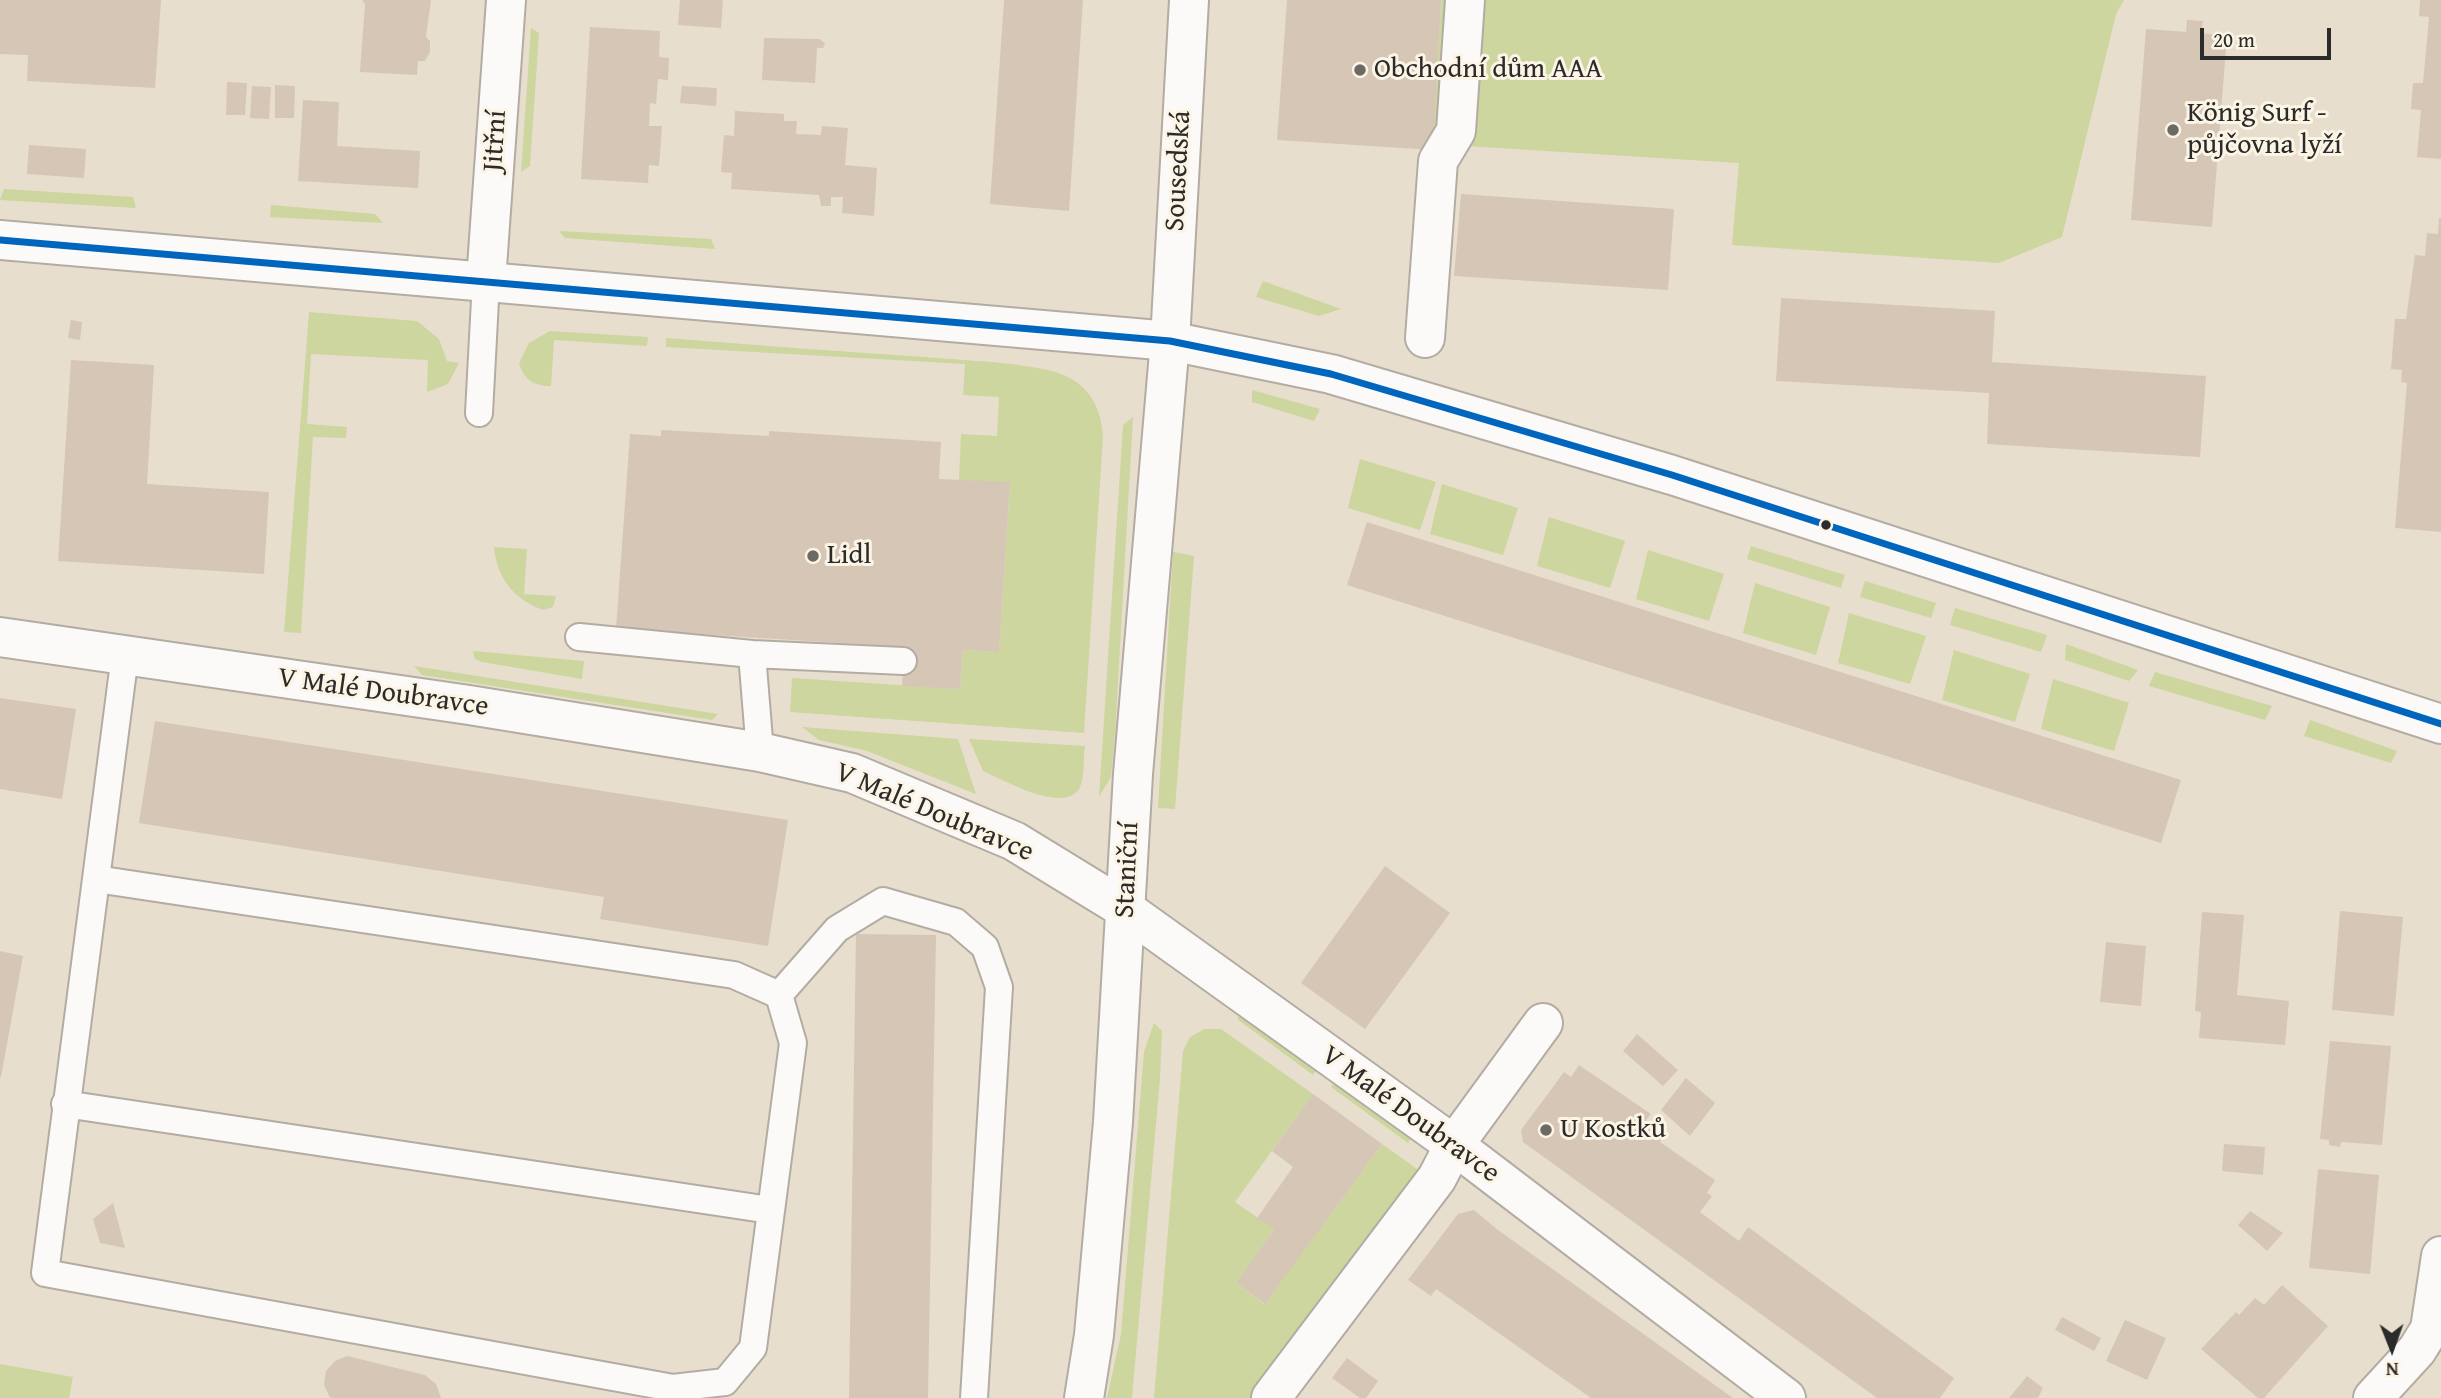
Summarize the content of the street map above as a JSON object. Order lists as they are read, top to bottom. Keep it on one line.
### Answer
{"streets":{"street":["Jitřní","Sousedská","V Malé Doubravce","Staniční"]},"crossings":[["Sousedská","Staniční"],["V Malé Doubravce","Staniční"]],"places":["Obchodní dům AAA","König Surf - půjčovna lyží","Lidl","U Kostků"],"scale_bar":"20 m","north":"bottom"}
